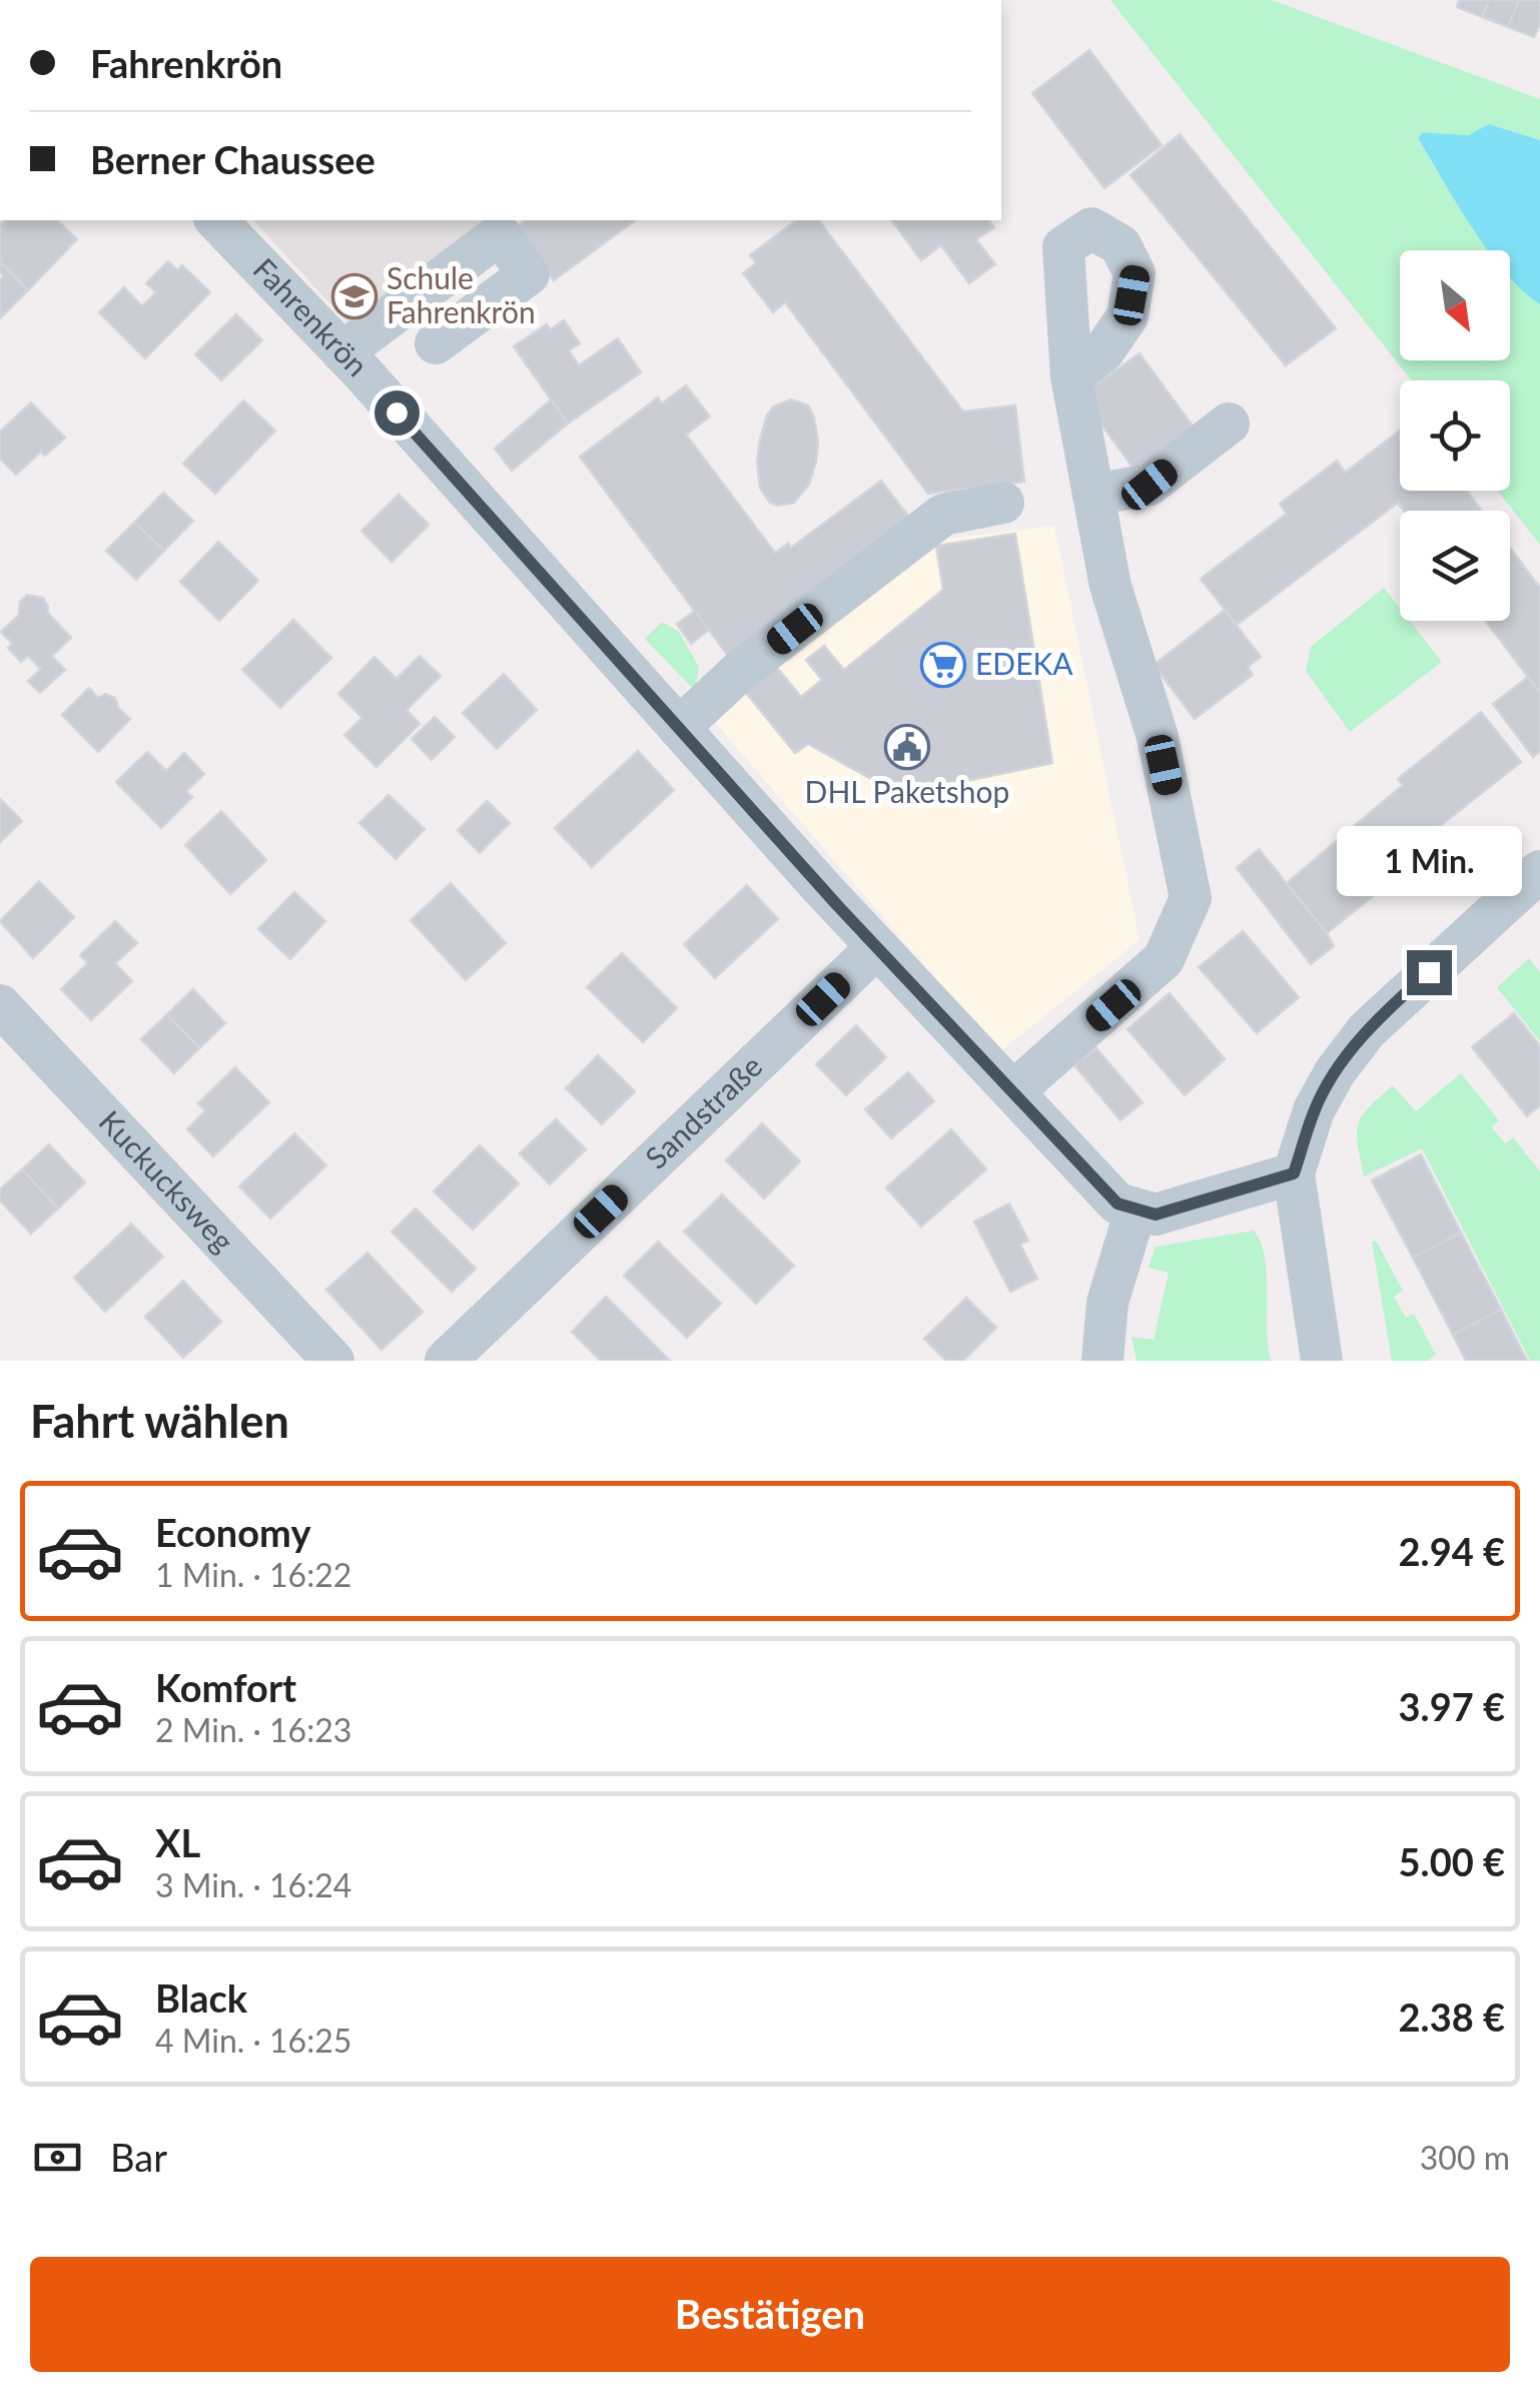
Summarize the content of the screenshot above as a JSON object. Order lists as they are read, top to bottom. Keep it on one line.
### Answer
{"streets":{"street":["Fahrenkrön","Sandstraße","Kuckucksweg"]},"crossings":[["Fahrenkrön","Sandstraße"]],"places":{"school or university":["Schule Fahrenkrön"],"supermarket":["EDEKA"],"public building":["DHL Paketshop"]},"north":"bottom right","page":{"banner":["Fahrenkrön","Berner Chaussee"],"bubble":"1 Min.","heading":"Fahrt wählen","list":[{"name":"Economy","note":"1 Min. · 16:22","value":"2.94 €"},{"name":"Komfort","note":"2 Min. · 16:23","value":"3.97 €"},{"name":"XL","note":"3 Min. · 16:24","value":"5.00 €"},{"name":"Black","note":"4 Min. · 16:25","value":"2.38 €"}],"pay":["Bar","300 m"],"buttons":"Bestätigen"}}
